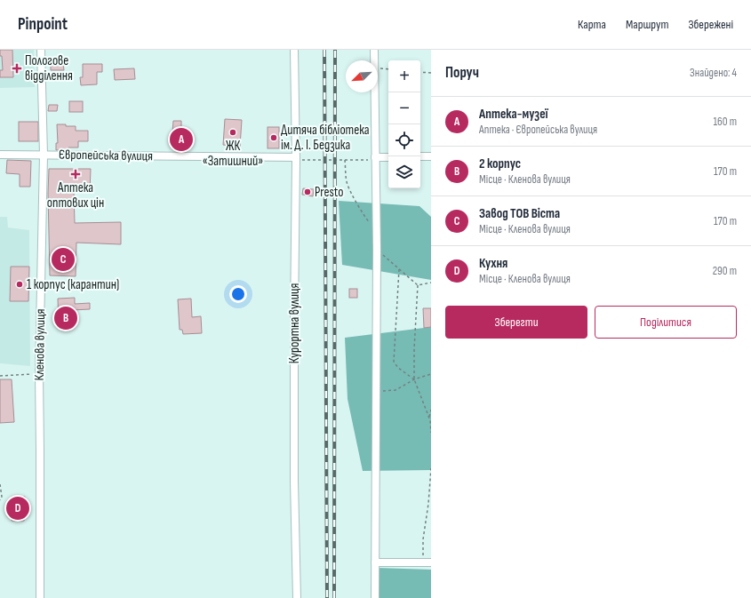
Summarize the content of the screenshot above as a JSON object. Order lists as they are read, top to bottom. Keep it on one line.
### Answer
{"streets":{"street":["Європейська вулиця","Курортна вулиця","Кленова вулиця"]},"crossings":[["Європейська вулиця","Курортна вулиця"],["Європейська вулиця","Кленова вулиця"]],"places":{"health":["Пологове відділення","Аптека оптових цін"],"other":["ЖК «Затишний»","Дитяча бібліотека ім. Д. І. Бедзика","Presto","1 корпус (карантин)"]},"north":"bottom left","page":{"header":"Pinpoint","nav":["Карта","Маршрут","Збережені"],"heading":["Поруч","Знайдено: 4"],"map_buttons":["+","−"],"list":[{"mark":"A","name":"Аптека-музеї","note":"Аптека · Європейська вулиця","value":"160 m"},{"mark":"B","name":"2 корпус","note":"Місце · Кленова вулиця","value":"170 m"},{"mark":"C","name":"Завод ТОВ Віста","note":"Місце · Кленова вулиця","value":"170 m"},{"mark":"D","name":"Кухня","note":"Місце · Кленова вулиця","value":"290 m"}],"pins":["A","C","B","D"],"buttons":["Зберегти","Поділитися"]}}
